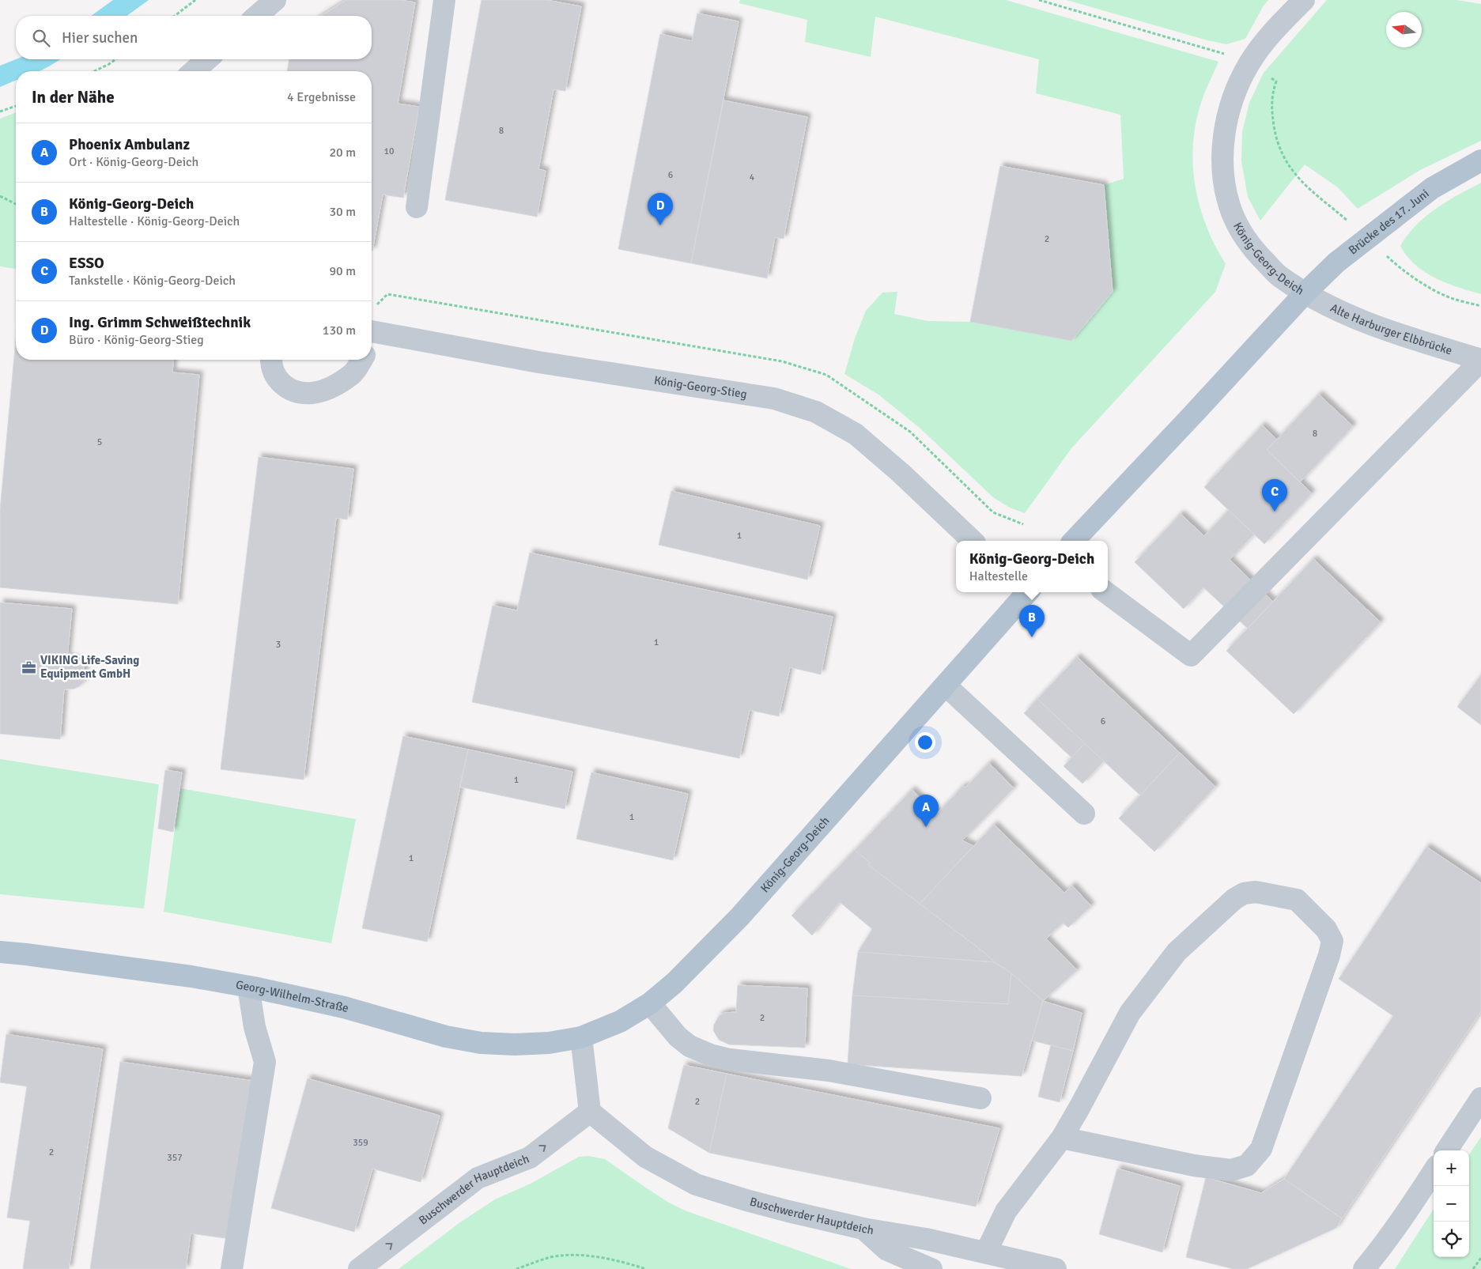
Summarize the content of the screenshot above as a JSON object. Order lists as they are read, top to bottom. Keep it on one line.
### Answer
{"streets":{"main road":["Brücke des 17. Juni","König-Georg-Deich","Georg-Wilhelm-Straße"],"street":["Alte Harburger Elbbrücke","König-Georg-Stieg","Buschwerder Hauptdeich"]},"crossings":[["Brücke des 17. Juni","König-Georg-Deich"],["Brücke des 17. Juni","Alte Harburger Elbbrücke"],["König-Georg-Deich","Alte Harburger Elbbrücke"],["König-Georg-Deich","Georg-Wilhelm-Straße"]],"one_way":["Buschwerder Hauptdeich"],"places":{"office":["VIKING Life-Saving Equipment GmbH"]},"house_numbers":["8","10","6","4","2","8","5","1","1","3","6","1","1","1","2","2","359","2","357"],"north":"left","page":{"search":"Hier suchen","heading":["In der Nähe","4 Ergebnisse"],"list":[{"mark":"A","name":"Phoenix Ambulanz","note":"Ort · König-Georg-Deich","value":"20 m"},{"mark":"B","name":"König-Georg-Deich","note":"Haltestelle · König-Georg-Deich","value":"30 m"},{"mark":"C","name":"ESSO","note":"Tankstelle · König-Georg-Deich","value":"90 m"},{"mark":"D","name":"Ing. Grimm Schweißtechnik","note":"Büro · König-Georg-Stieg","value":"130 m"}],"pins":["D","C","B","A"],"popup":["König-Georg-Deich","Haltestelle"],"map_buttons":["+","−"]}}
